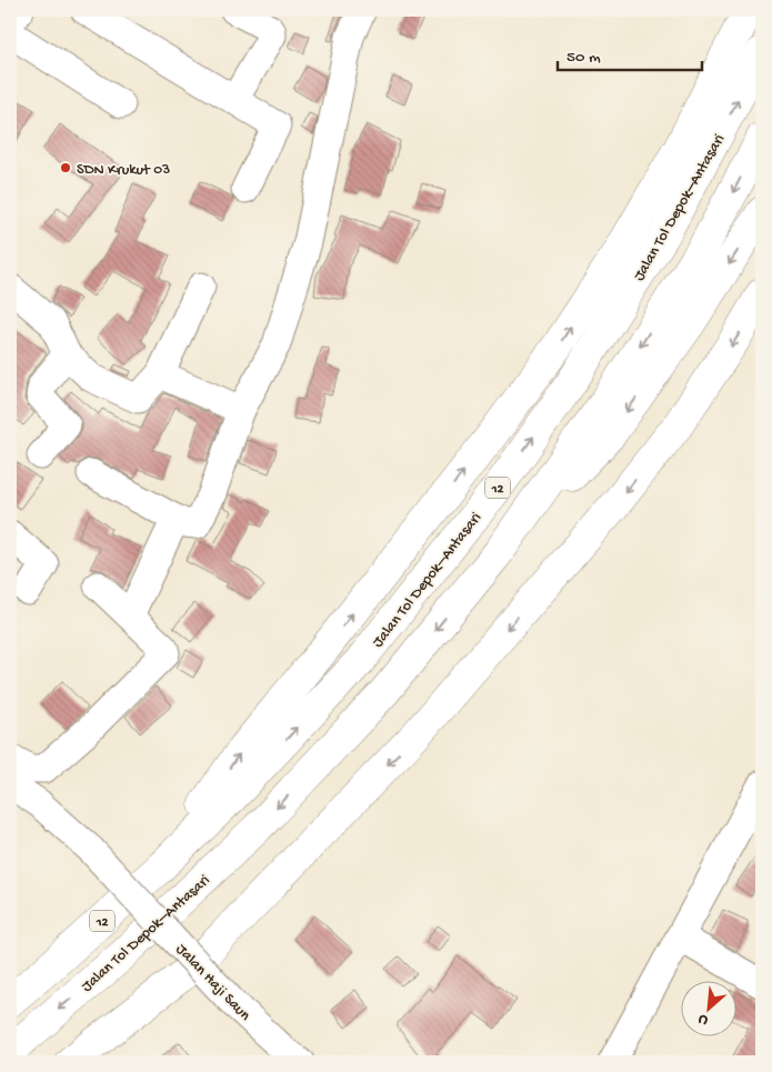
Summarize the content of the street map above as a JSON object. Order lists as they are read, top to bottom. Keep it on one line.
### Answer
{"streets":{"highway":["Jalan Tol Depok–Antasari","12"],"street":["Jalan Haji Saun"]},"places":["SDN Krukut 03"],"scale_bar":"50 m","north":"bottom left"}
